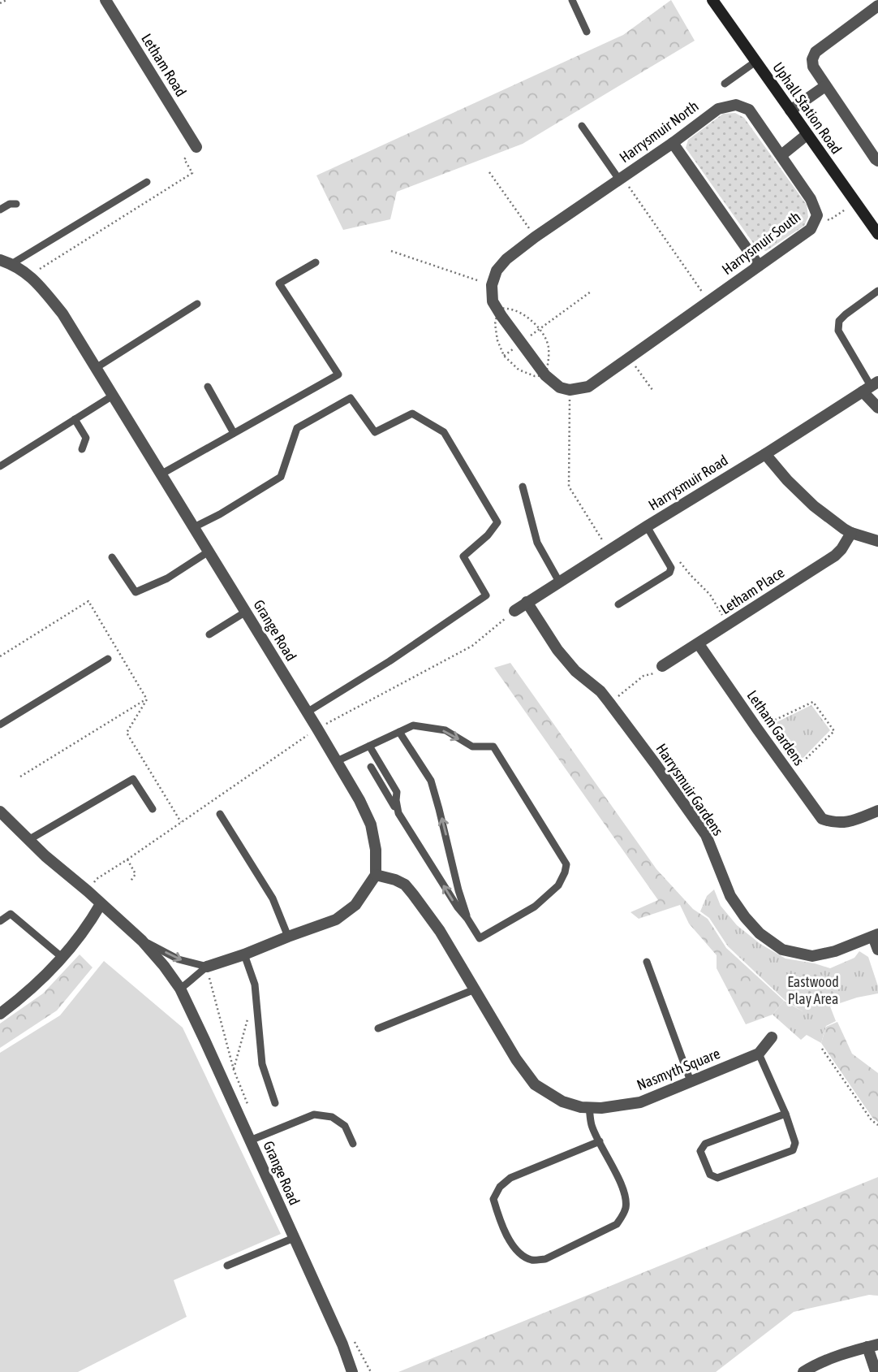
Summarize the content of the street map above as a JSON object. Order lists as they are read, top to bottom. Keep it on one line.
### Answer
{"streets":{"main road":["Uphall Station Road"],"street":["Letham Road","Harrysmuir North","Harrysmuir South","Harrysmuir Road","Letham Place","Grange Road","Letham Gardens","Harrysmuir Gardens","Nasmyth Square"]},"crossings":[["Harrysmuir North","Harrysmuir South"],["Harrysmuir Road","Harrysmuir Gardens"],["Letham Place","Letham Gardens"],["Grange Road","Nasmyth Square"]],"parks":["Eastwood Play Area"]}
